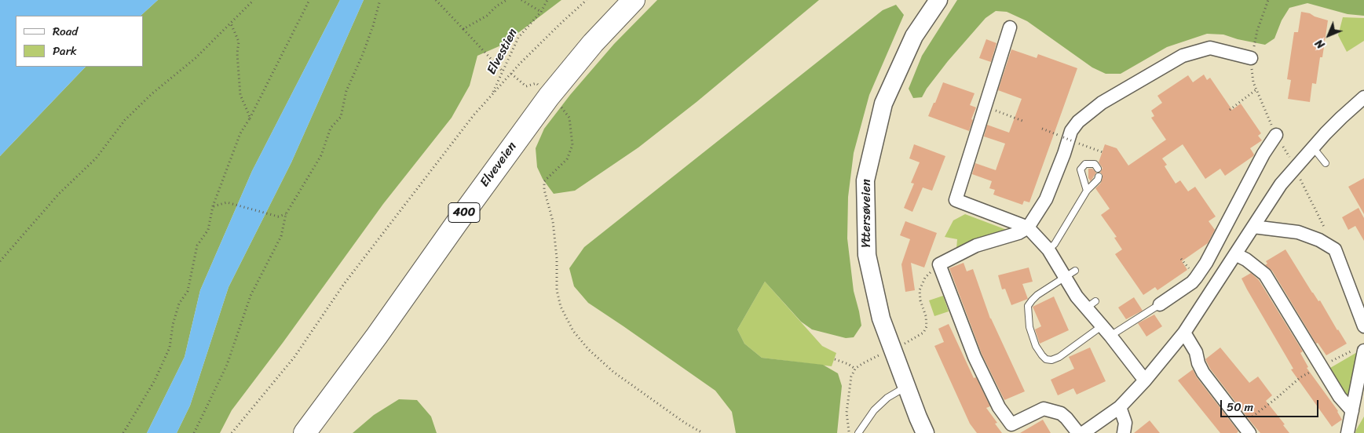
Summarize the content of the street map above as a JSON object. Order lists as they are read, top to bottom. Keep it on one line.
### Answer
{"streets":{"highway":["Elveveien","400"],"main road":["Yttersøveien"],"path":["Elvestien"]},"legend":["Road","Park"],"scale_bar":"50 m","north":"bottom left"}
